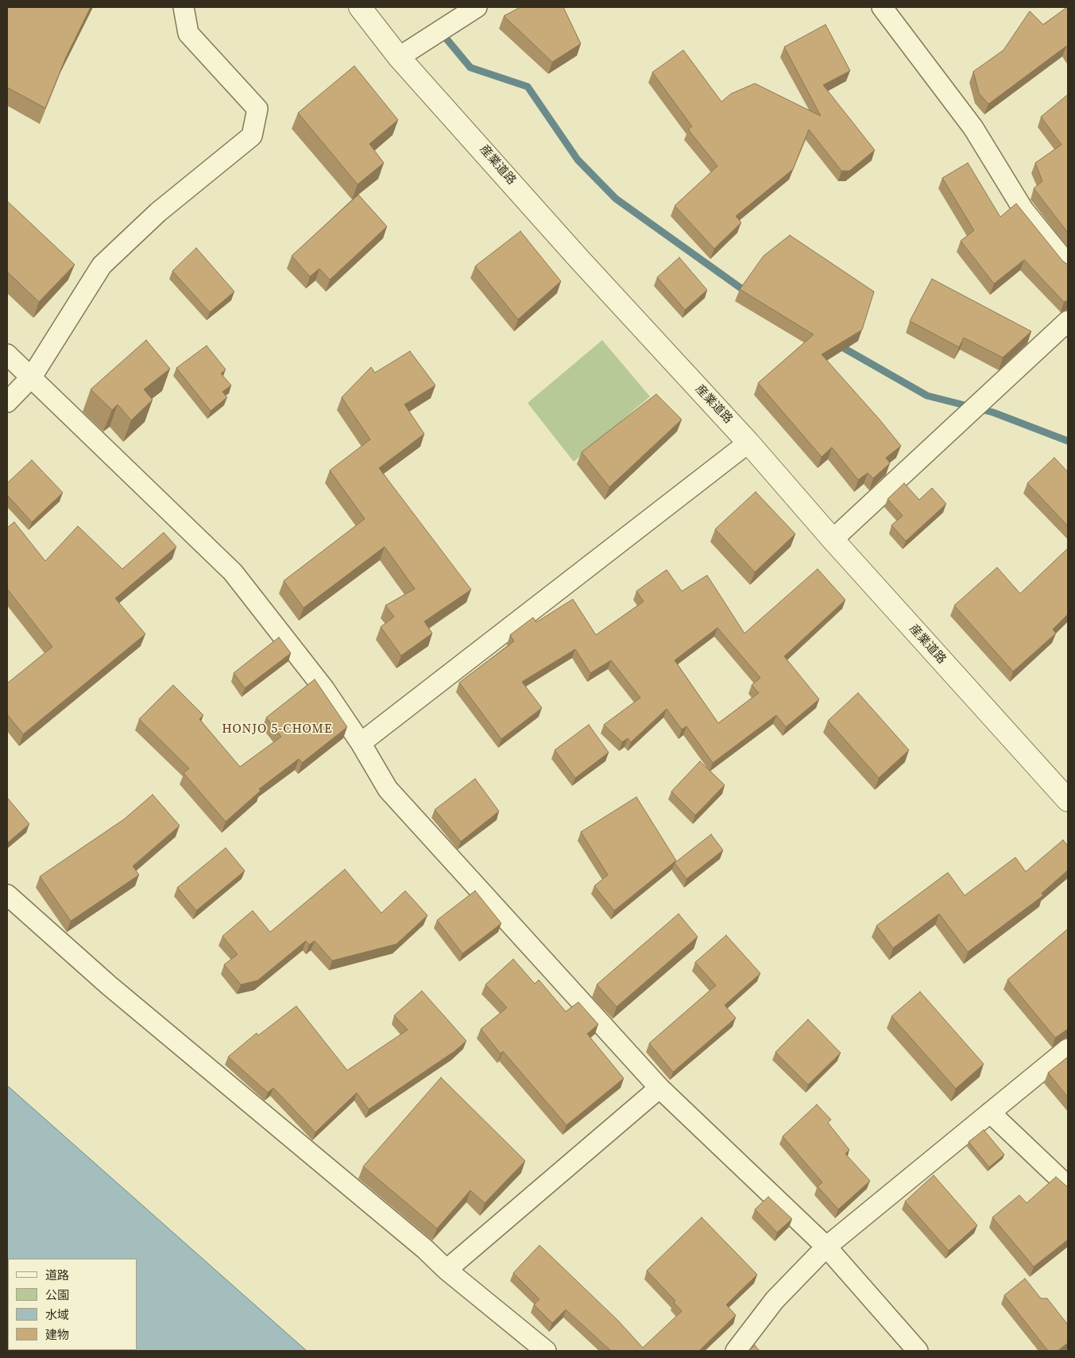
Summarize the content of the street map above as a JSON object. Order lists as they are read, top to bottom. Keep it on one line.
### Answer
{"streets":{"street":["産業道路"]},"districts":["HONJO 5-CHOME"],"legend":["道路","公園","水域","建物"]}
